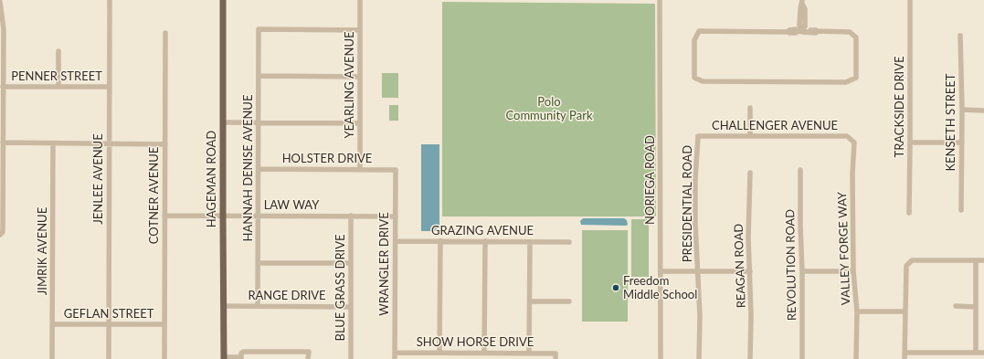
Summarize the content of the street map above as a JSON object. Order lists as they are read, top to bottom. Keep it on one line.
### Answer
{"streets":{"main road":["HAGEMAN ROAD"],"street":["PENNER STREET","YEARLING AVENUE","TRACKSIDE DRIVE","KENSETH STREET","CHALLENGER AVENUE","HOLSTER DRIVE","HANNAH DENISE AVENUE","JENLEE AVENUE","NORIEGA ROAD","COTNER AVENUE","PRESIDENTIAL ROAD","LAW WAY","GRAZING AVENUE","VALLEY FORGE WAY","JIMRIK AVENUE","WRANGLER DRIVE","REVOLUTION ROAD","REAGAN ROAD","BLUE GRASS DRIVE","RANGE DRIVE","GEFLAN STREET","SHOW HORSE DRIVE"]},"crossings":[["PENNER STREET","JENLEE AVENUE"],["YEARLING AVENUE","HOLSTER DRIVE"],["YEARLING AVENUE","HANNAH DENISE AVENUE"],["CHALLENGER AVENUE","PRESIDENTIAL ROAD"],["CHALLENGER AVENUE","VALLEY FORGE WAY"],["HOLSTER DRIVE","HANNAH DENISE AVENUE"],["HOLSTER DRIVE","WRANGLER DRIVE"],["HANNAH DENISE AVENUE","LAW WAY"],["HANNAH DENISE AVENUE","RANGE DRIVE"],["JENLEE AVENUE","GEFLAN STREET"],["HAGEMAN ROAD","LAW WAY"],["HAGEMAN ROAD","RANGE DRIVE"],["COTNER AVENUE","LAW WAY"],["COTNER AVENUE","GEFLAN STREET"],["LAW WAY","WRANGLER DRIVE"],["LAW WAY","BLUE GRASS DRIVE"],["GRAZING AVENUE","WRANGLER DRIVE"],["JIMRIK AVENUE","GEFLAN STREET"],["WRANGLER DRIVE","SHOW HORSE DRIVE"],["BLUE GRASS DRIVE","RANGE DRIVE"]],"parks":["Polo Community Park"],"places":["Freedom Middle School"]}
